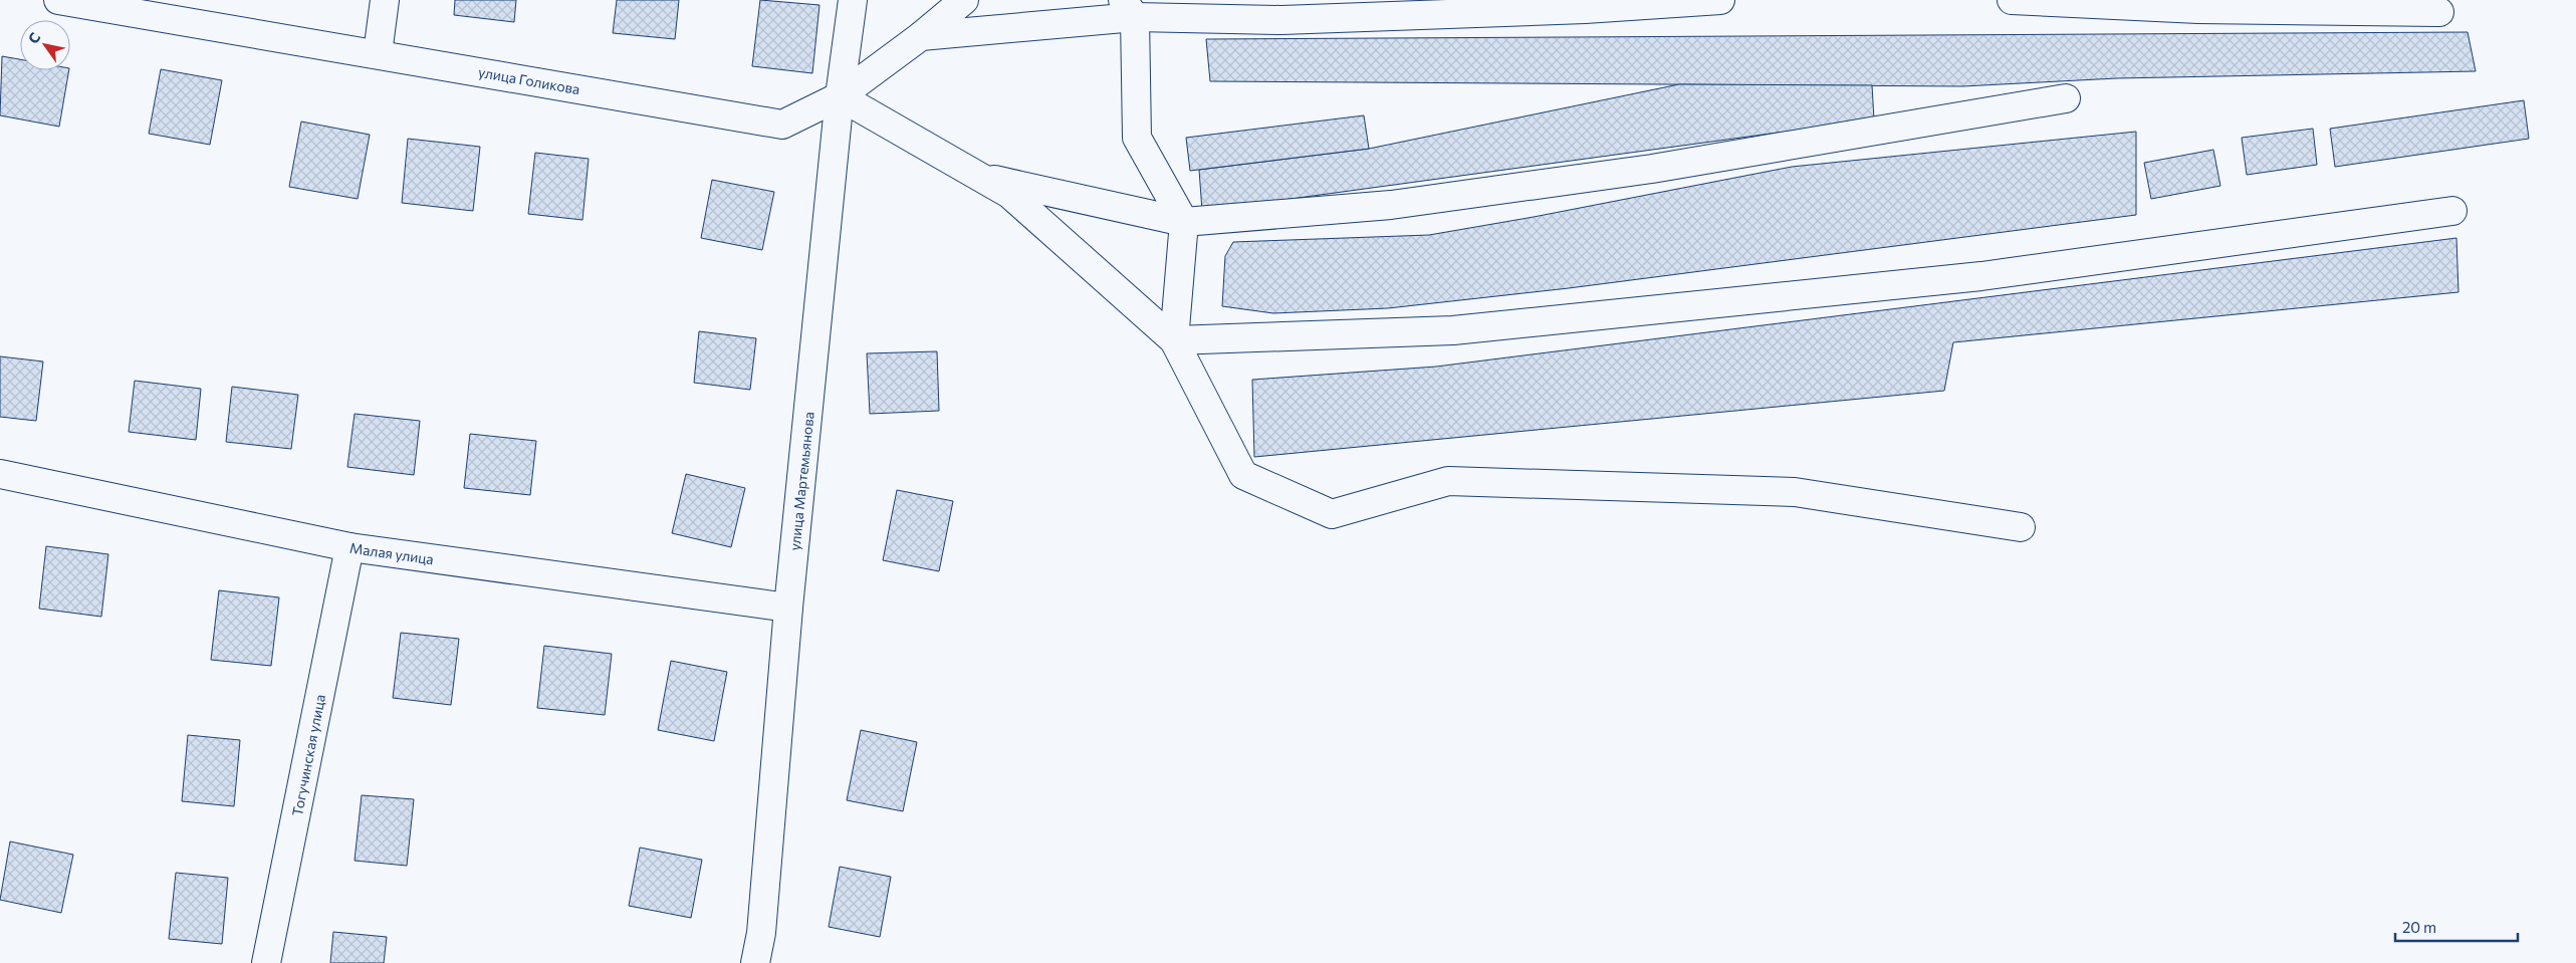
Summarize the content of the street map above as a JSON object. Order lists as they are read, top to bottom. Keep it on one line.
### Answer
{"streets":{"street":["улица Голикова","улица Мартемьянова","Малая улица","Тогучинская улица"]},"crossings":[["улица Голикова","улица Мартемьянова"],["улица Мартемьянова","Малая улица"],["Малая улица","Тогучинская улица"]],"scale_bar":"20 m","north":"top left"}
